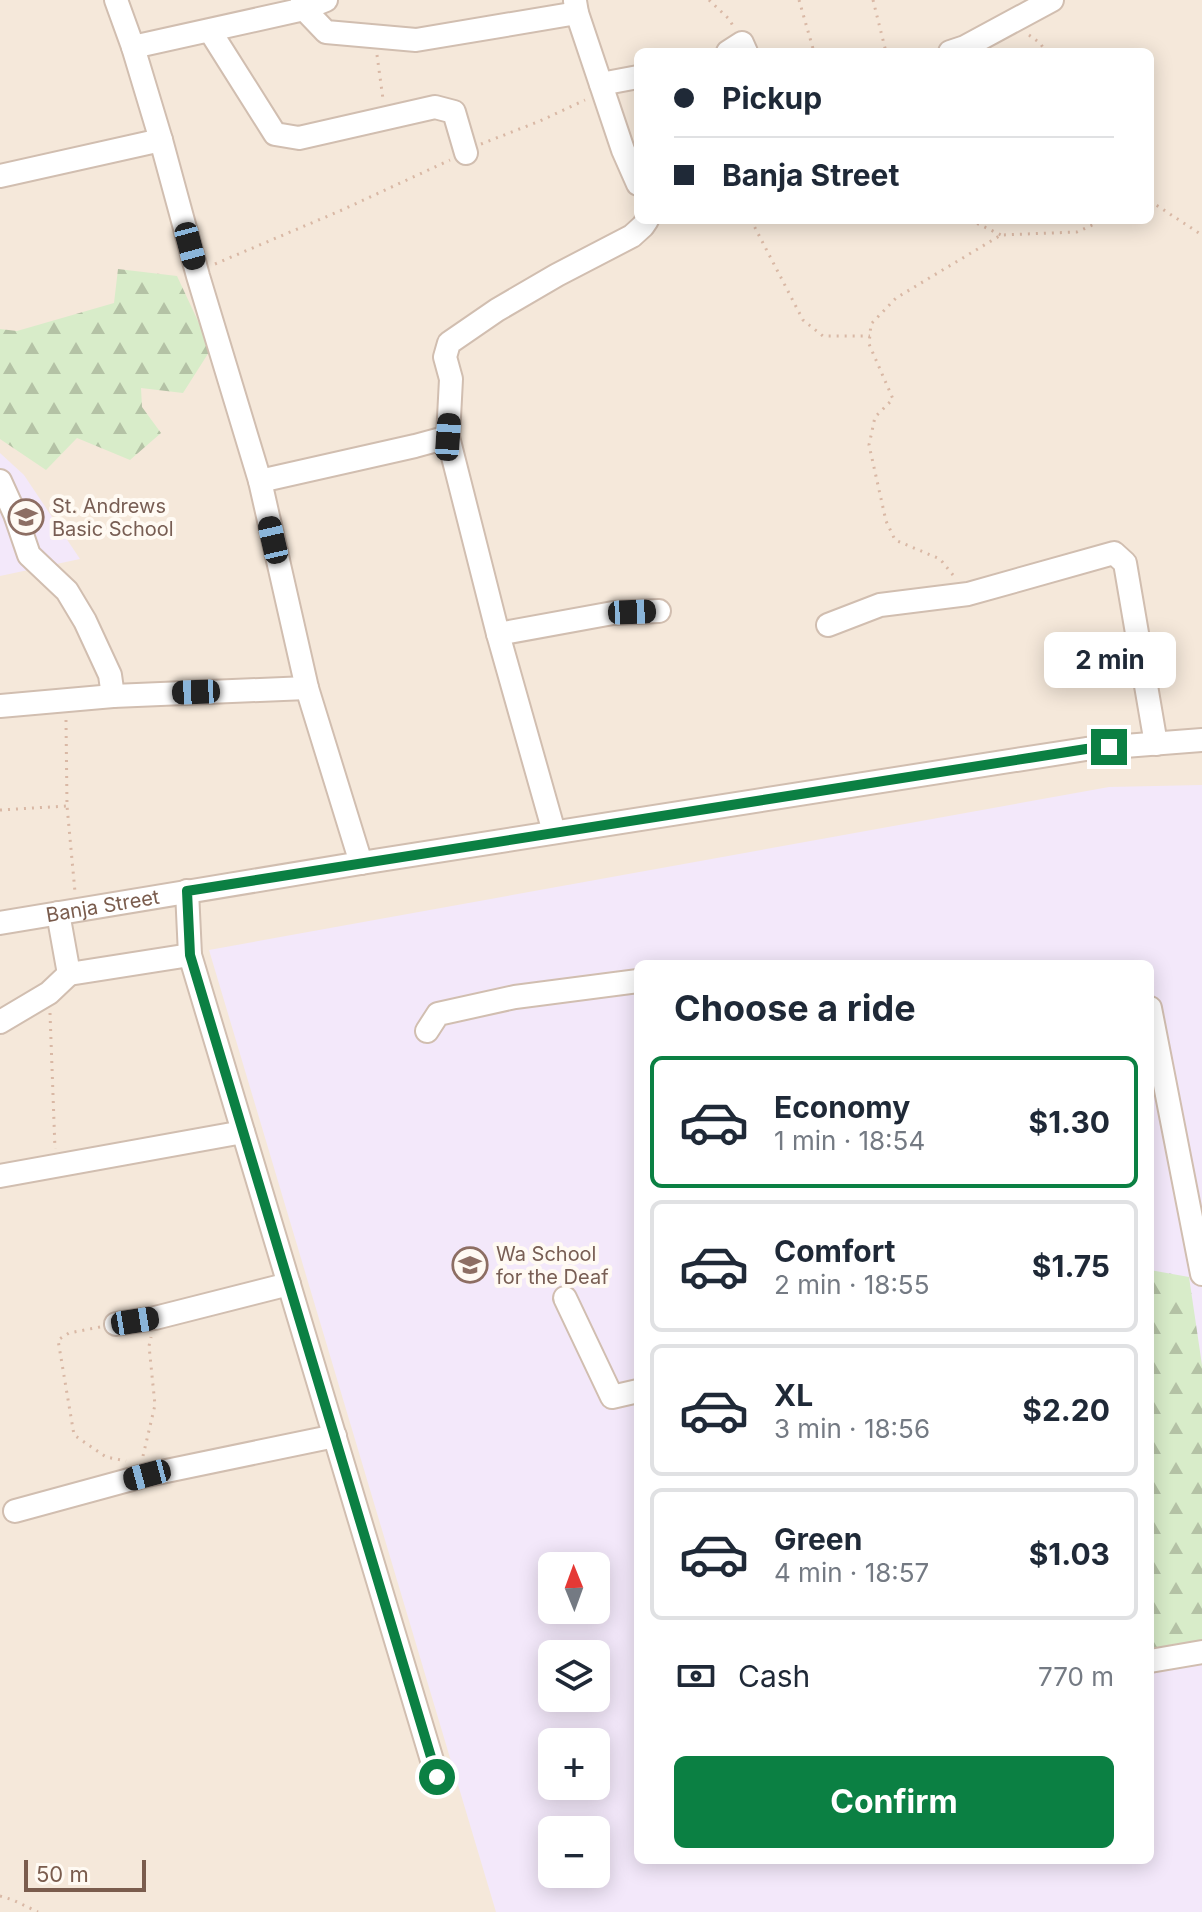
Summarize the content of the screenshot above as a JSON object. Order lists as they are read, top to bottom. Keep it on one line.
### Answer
{"streets":{"street":["Banja Street"]},"places":{"school or university":["St. Andrews Basic School","Wa School for the Deaf"]},"scale_bar":"50 m","north":"top","page":{"banner":["Pickup","Banja Street"],"bubble":"2 min","heading":"Choose a ride","list":[{"name":"Economy","note":"1 min · 18:54","value":"$1.30"},{"name":"Comfort","note":"2 min · 18:55","value":"$1.75"},{"name":"XL","note":"3 min · 18:56","value":"$2.20"},{"name":"Green","note":"4 min · 18:57","value":"$1.03"}],"map_buttons":["+","−"],"pay":["Cash","770 m"],"buttons":"Confirm","scale":"50 m"}}
